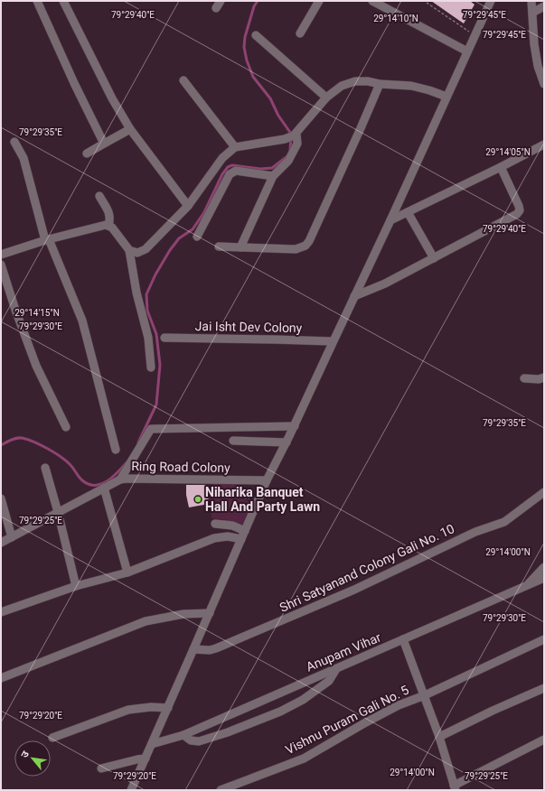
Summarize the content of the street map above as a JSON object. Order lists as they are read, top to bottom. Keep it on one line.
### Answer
{"streets":{"street":["Jai Isht Dev Colony","Ring Road Colony","Shri Satyanand Colony Gali No. 10","Anupam Vihar","Vishnu Puram Gali No. 5"]},"places":["Niharika Banquet Hall And Party Lawn"],"north":"top left","coordinates":["79°29'40\"E","79°29'45\"E","29°14'10\"N","79°29'35\"E","29°14'05\"N","29°14'15\"N","79°29'30\"E","79°29'25\"E","29°14'00\"N","79°29'20\"E"]}
